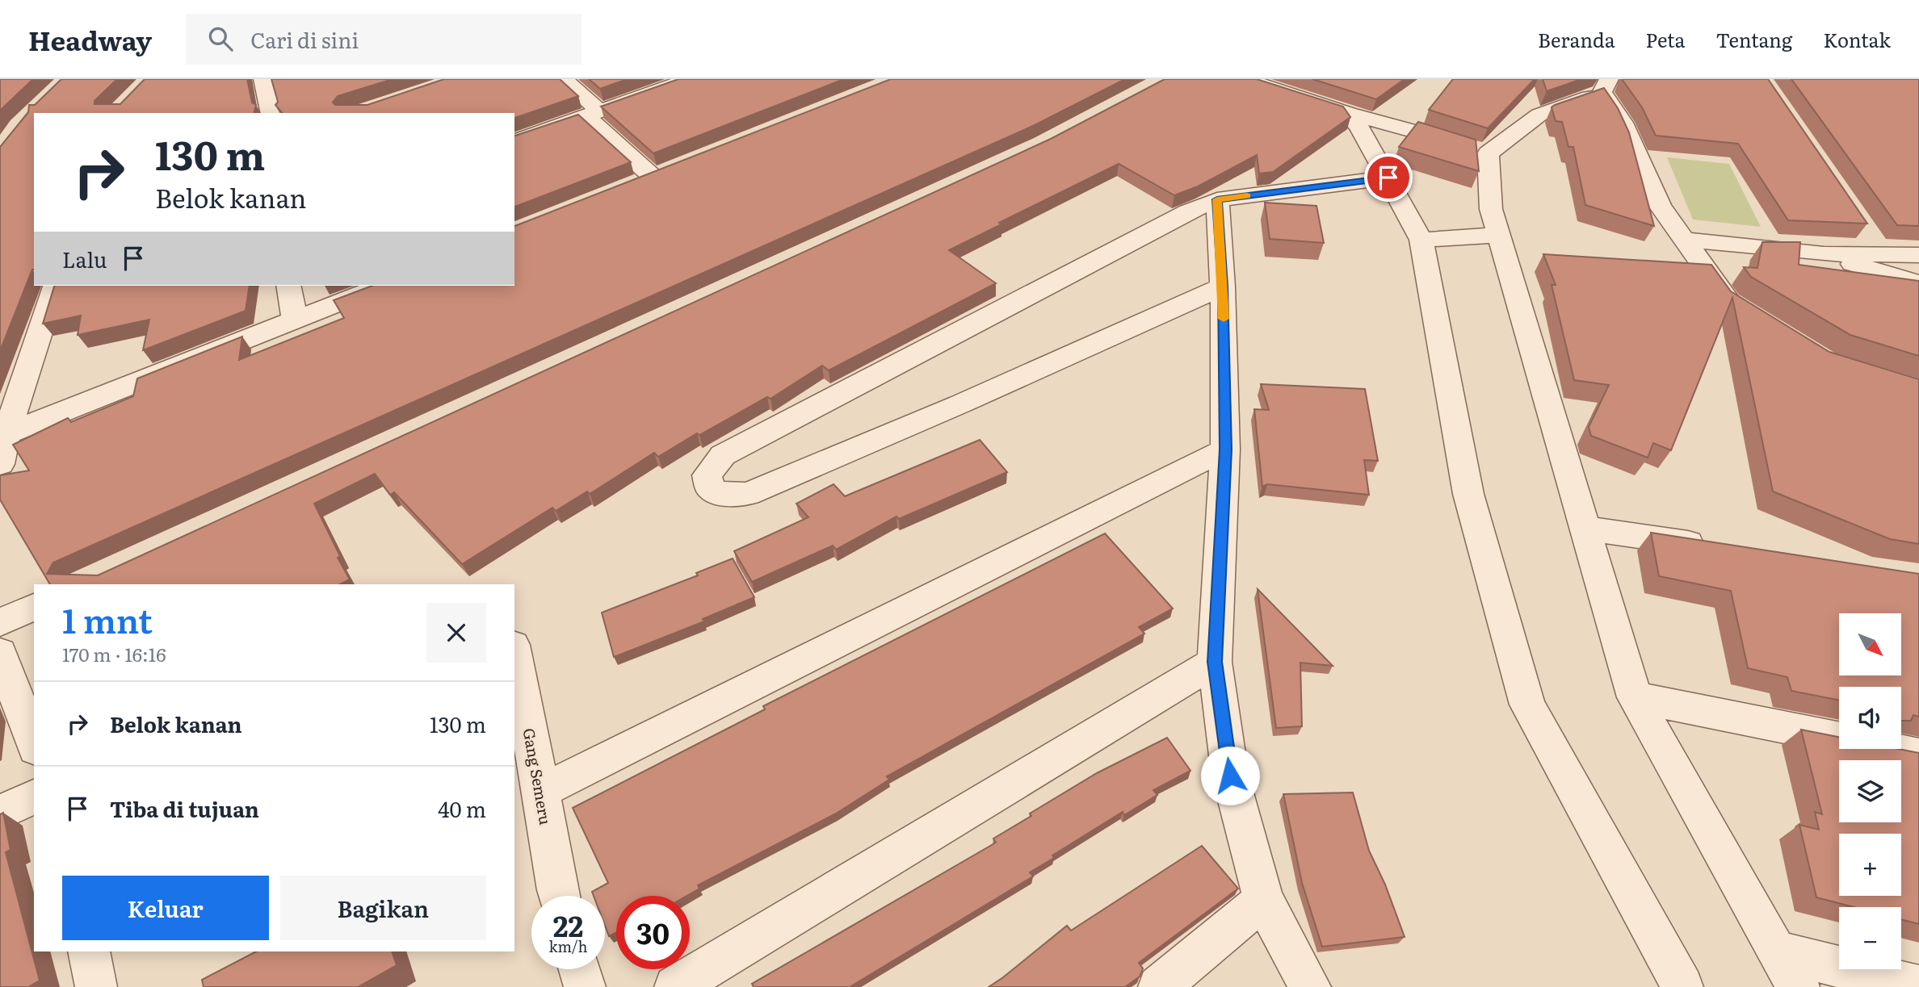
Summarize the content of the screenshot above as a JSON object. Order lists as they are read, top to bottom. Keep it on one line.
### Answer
{"streets":{"street":["Gang Semeru"]},"north":"bottom right","page":{"header":"Headway","search":"Cari di sini","nav":["Beranda","Peta","Tentang","Kontak"],"turn":["130 m","Belok kanan"],"then":"Lalu","heading":["1 mnt","170 m · 16:16"],"map_buttons":["+","−"],"list":[{"name":"Belok kanan","value":"130 m"},{"name":"Tiba di tujuan","value":"40 m"}],"buttons":["Keluar","Bagikan"],"speed":"22 km/h","limit":"30"}}
